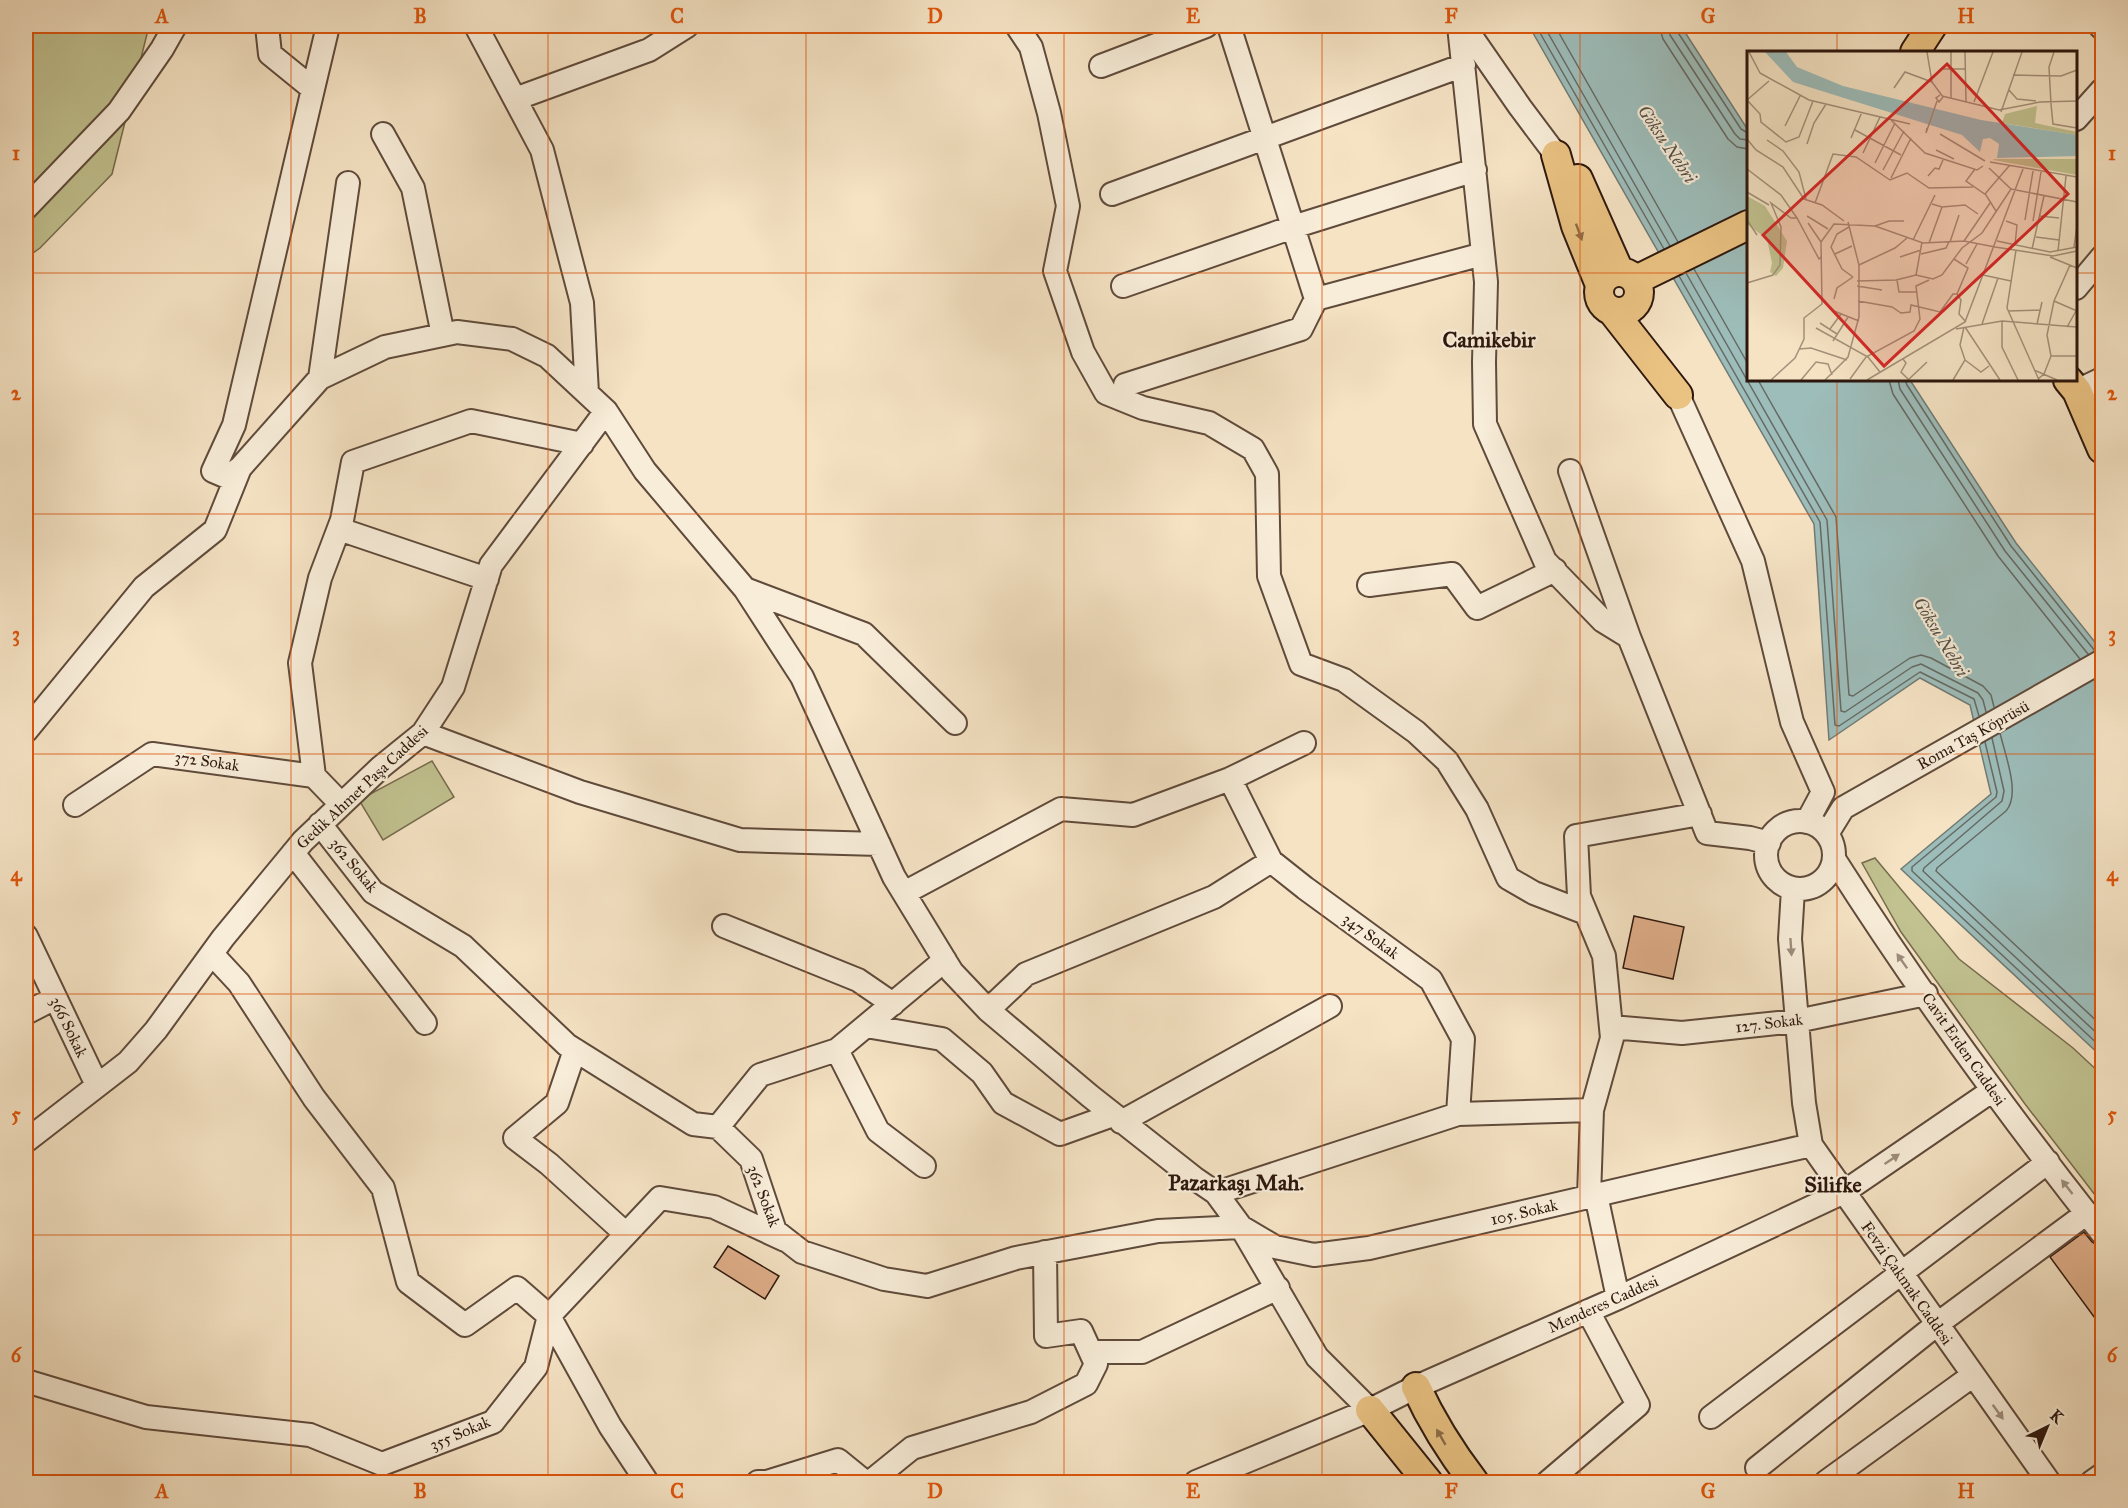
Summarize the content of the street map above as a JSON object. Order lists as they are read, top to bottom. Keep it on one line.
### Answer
{"streets":{"street":["Roma Taş Köprüsü","372 Sokak","Gedik Ahmet Paşa Caddesi","362 Sokak","347 Sokak","127. Sokak","366 Sokak","Cavit Erden Caddesi","105. Sokak","Fevzi Çakmak Caddesi","Menderes Caddesi","355 Sokak"]},"crossings":[["Roma Taş Köprüsü","Cavit Erden Caddesi"],["Roma Taş Köprüsü","Fevzi Çakmak Caddesi"],["Gedik Ahmet Paşa Caddesi","362 Sokak"],["Gedik Ahmet Paşa Caddesi","366 Sokak"],["362 Sokak","105. Sokak"],["362 Sokak","355 Sokak"],["127. Sokak","Cavit Erden Caddesi"],["127. Sokak","Fevzi Çakmak Caddesi"],["Cavit Erden Caddesi","Fevzi Çakmak Caddesi"],["Cavit Erden Caddesi","Menderes Caddesi"],["105. Sokak","Fevzi Çakmak Caddesi"],["Fevzi Çakmak Caddesi","Menderes Caddesi"]],"one_way":["Cavit Erden Caddesi"],"districts":["Camikebir","Pazarkaşı Mah.","Silifke"],"water":["Göksu Nehri"],"north":"top right","grid":{"columns":["A","B","C","D","E","F","G","H"],"rows":["1","2","3","4","5","6"]}}
